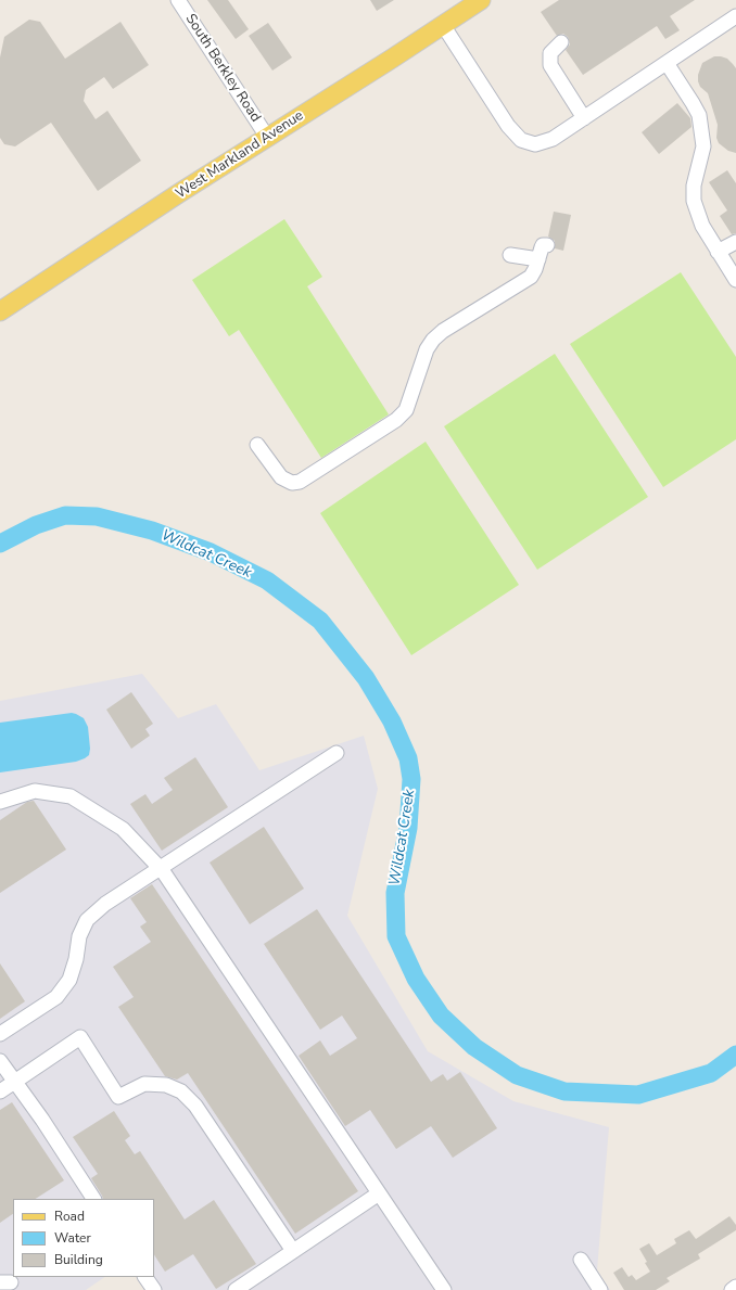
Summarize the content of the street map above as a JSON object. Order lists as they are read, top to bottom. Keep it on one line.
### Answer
{"streets":{"main road":["West Markland Avenue"],"street":["South Berkley Road"]},"crossings":[["South Berkley Road","West Markland Avenue"]],"water":["Wildcat Creek"],"legend":["Road","Water","Building"]}
